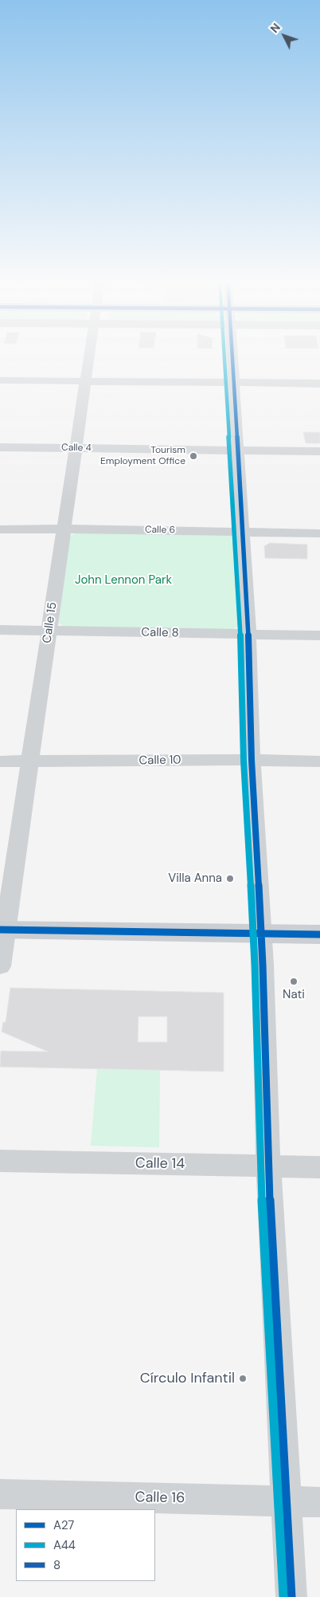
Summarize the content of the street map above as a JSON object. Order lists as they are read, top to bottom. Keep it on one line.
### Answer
{"streets":{"street":["Calle 4","Calle 6","Calle 15","Calle 8","Calle 10","Calle 14","Calle 16"]},"crossings":[["Calle 4","Calle 15"],["Calle 6","Calle 15"],["Calle 15","Calle 8"],["Calle 15","Calle 10"]],"parks":["John Lennon Park"],"places":["Tourism Employment Office","Villa Anna","Nati","Círculo Infantil"],"lines":["transit line A27","transit line A44"],"legend":["A27","A44","8"],"north":"top left"}
